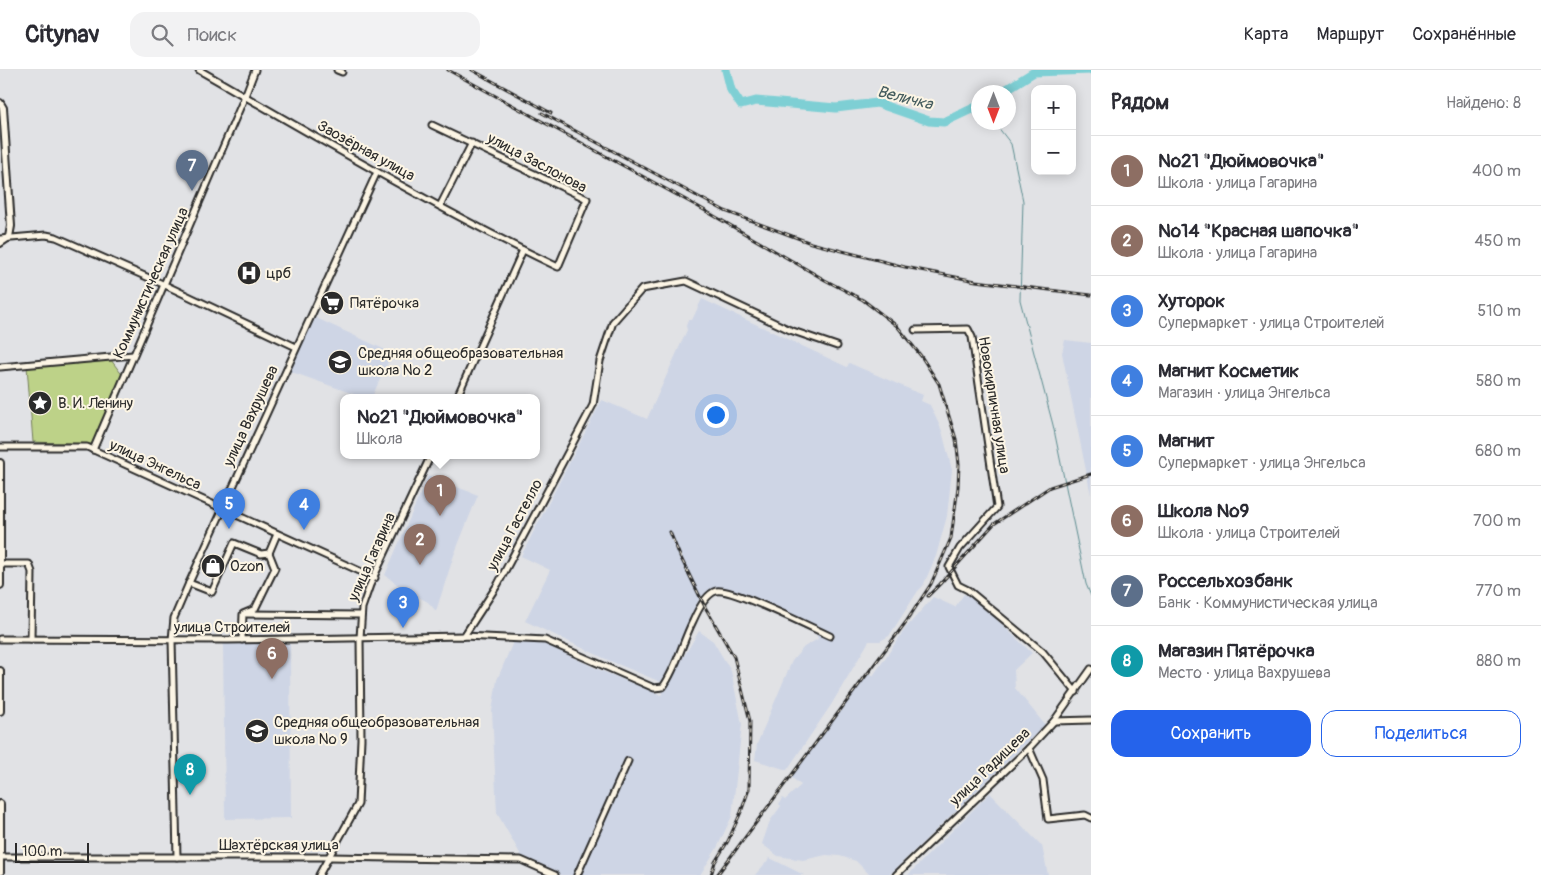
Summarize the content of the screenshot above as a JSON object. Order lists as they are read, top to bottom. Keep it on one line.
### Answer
{"streets":{"street":["Заозёрная улица","улица Заслонова","Коммунистическая улица","Новокирпичная улица","улица Вахрушева","улица Энгельса","улица Гастелло","улица Гагарина","улица Строителей","улица Радищева","Шахтёрская улица"]},"crossings":[["Заозёрная улица","улица Заслонова"],["Заозёрная улица","Коммунистическая улица"],["Заозёрная улица","улица Вахрушева"],["Коммунистическая улица","улица Энгельса"],["Новокирпичная улица","улица Радищева"],["улица Вахрушева","улица Энгельса"],["улица Вахрушева","улица Строителей"],["улица Вахрушева","Шахтёрская улица"],["улица Энгельса","улица Гагарина"],["улица Гастелло","улица Строителей"],["улица Гагарина","улица Строителей"],["улица Гагарина","Шахтёрская улица"]],"water":["Величка"],"places":{"hospital":["црб"],"supermarket":["Пятёрочка"],"school or university":["Средняя общеобразовательная школа № 2","Средняя общеобразовательная школа № 9"],"place":["В. И. Ленину"],"shop":["Ozon"]},"scale_bar":"100 m","north":"bottom","page":{"header":"Citynav","search":"Поиск","nav":["Карта","Маршрут","Сохранённые"],"heading":["Рядом","Найдено: 8"],"map_buttons":["+","−"],"list":[{"mark":"1","name":"№21 \"Дюймовочка\"","note":"Школа · улица Гагарина","value":"400 m"},{"mark":"2","name":"№14 \"Красная шапочка\"","note":"Школа · улица Гагарина","value":"450 m"},{"mark":"3","name":"Хуторок","note":"Супермаркет · улица Строителей","value":"510 m"},{"mark":"4","name":"Магнит Косметик","note":"Магазин · улица Энгельса","value":"580 m"},{"mark":"5","name":"Магнит","note":"Супермаркет · улица Энгельса","value":"680 m"},{"mark":"6","name":"Школа №9","note":"Школа · улица Строителей","value":"700 m"},{"mark":"7","name":"Россельхозбанк","note":"Банк · Коммунистическая улица","value":"770 m"},{"mark":"8","name":"Магазин Пятёрочка","note":"Место · улица Вахрушева","value":"880 m"}],"pins":["7","1","5","4","2","3","6","8"],"popup":["№21 \"Дюймовочка\"","Школа"],"buttons":["Сохранить","Поделиться"],"scale":"100 m"}}
